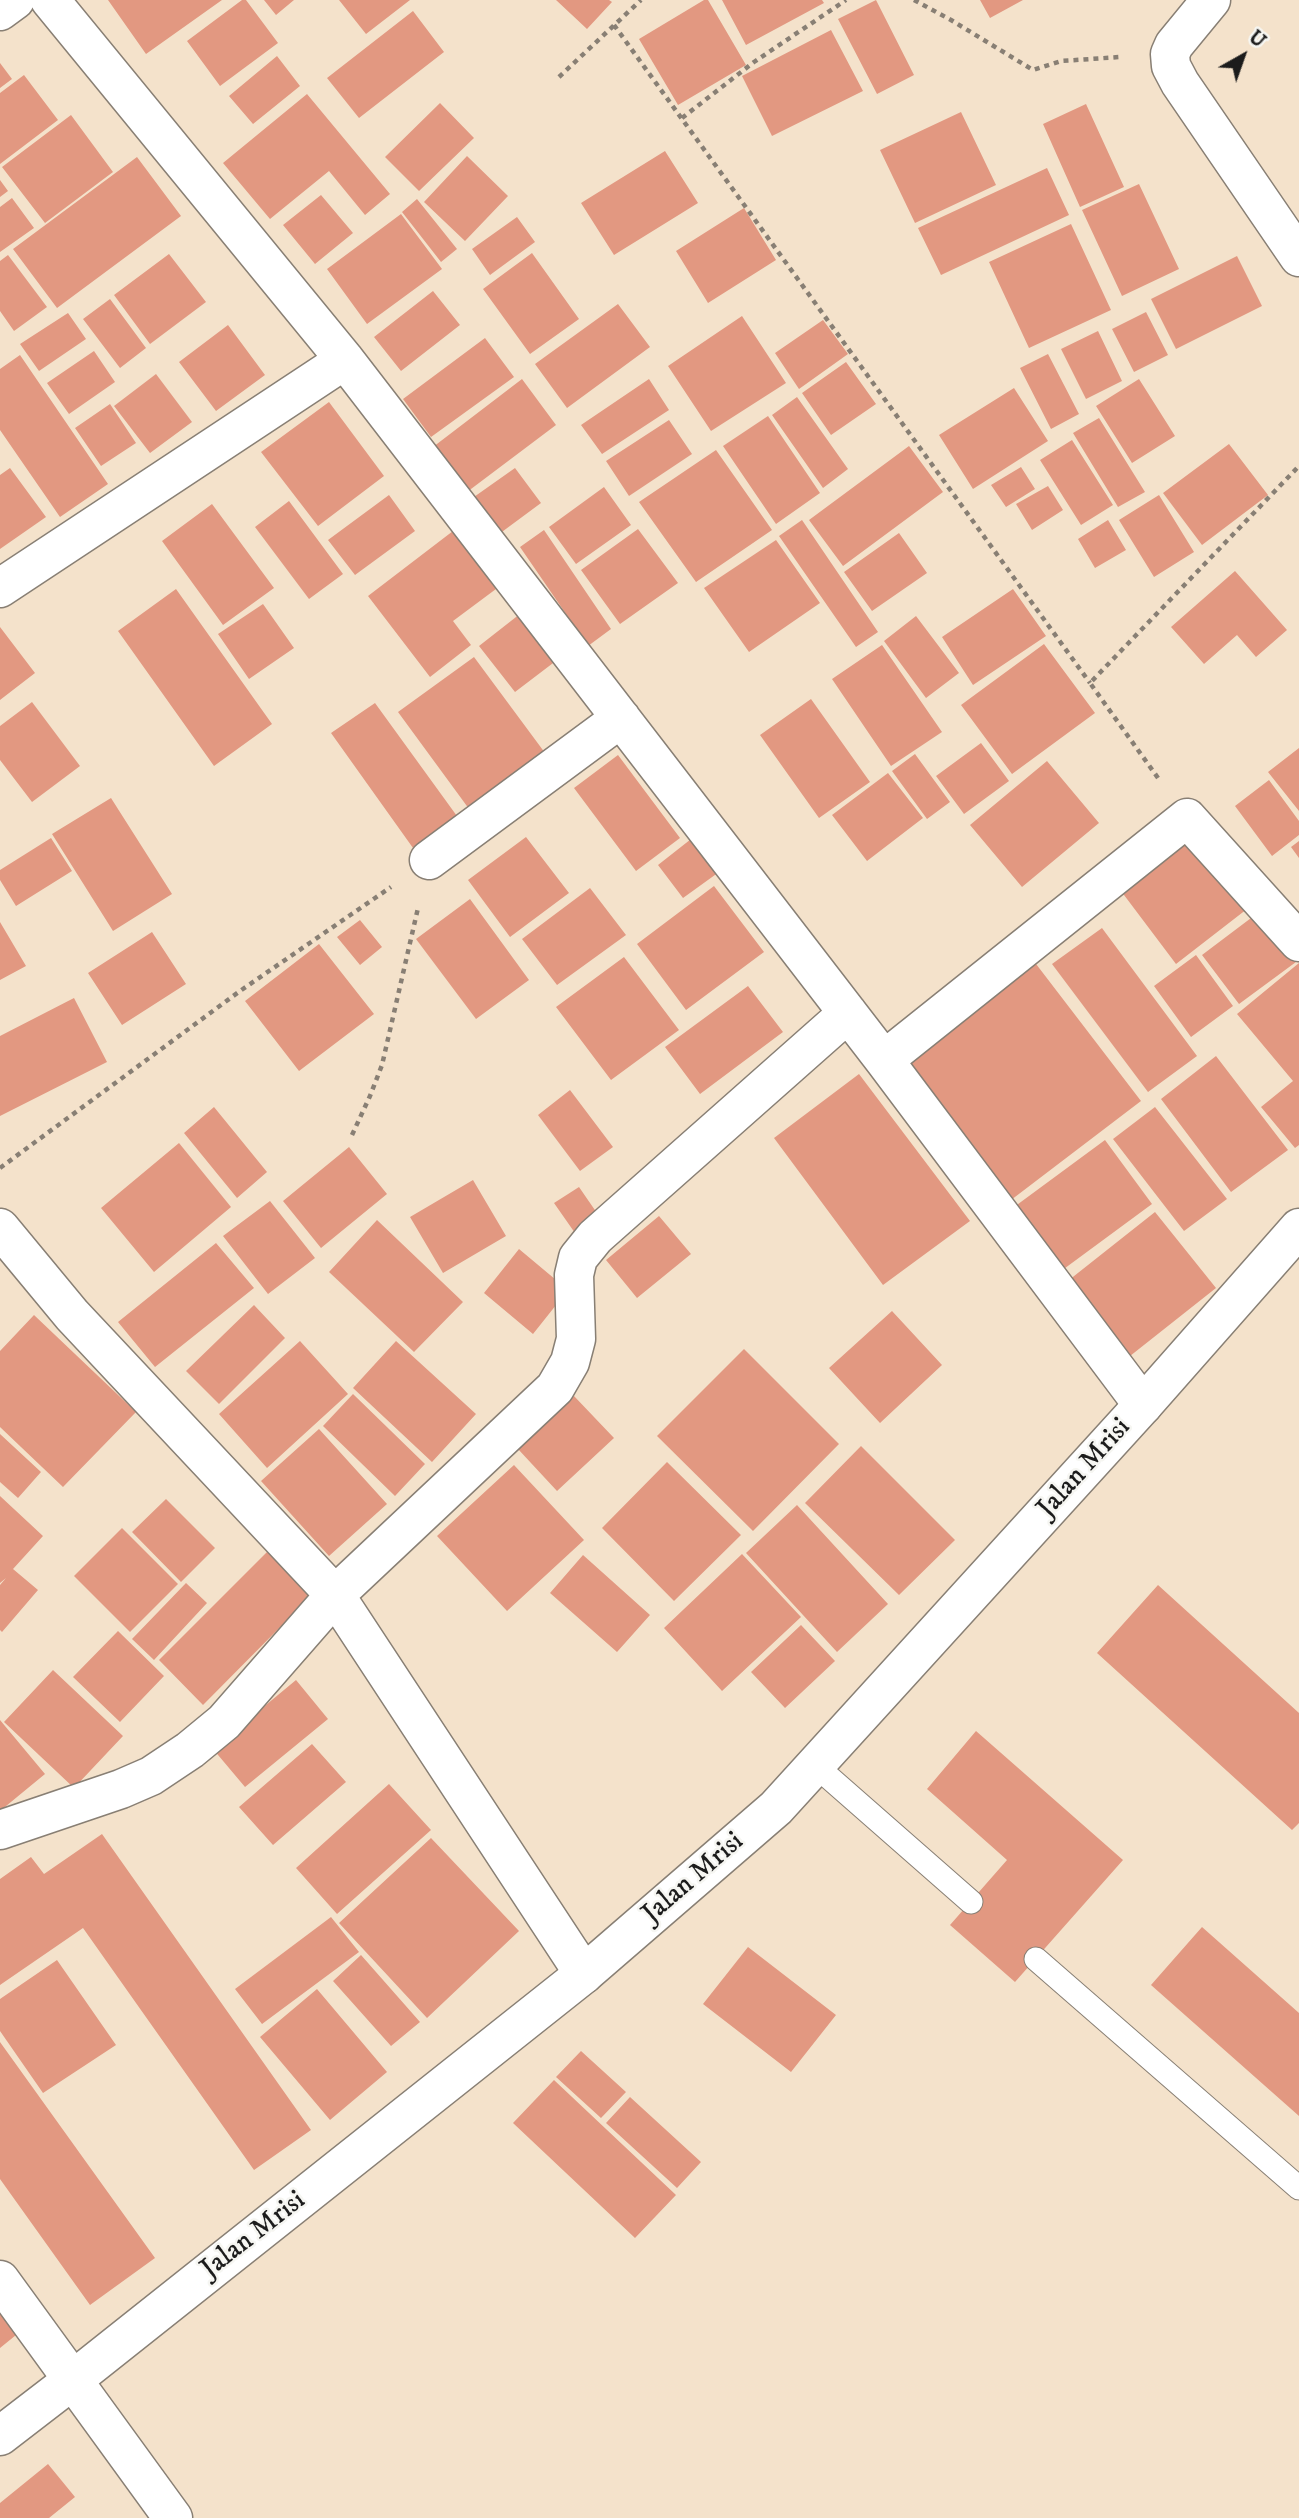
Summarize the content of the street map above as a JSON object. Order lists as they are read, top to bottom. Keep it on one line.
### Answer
{"streets":{"street":["Jalan Mrisi"]},"north":"top right"}
